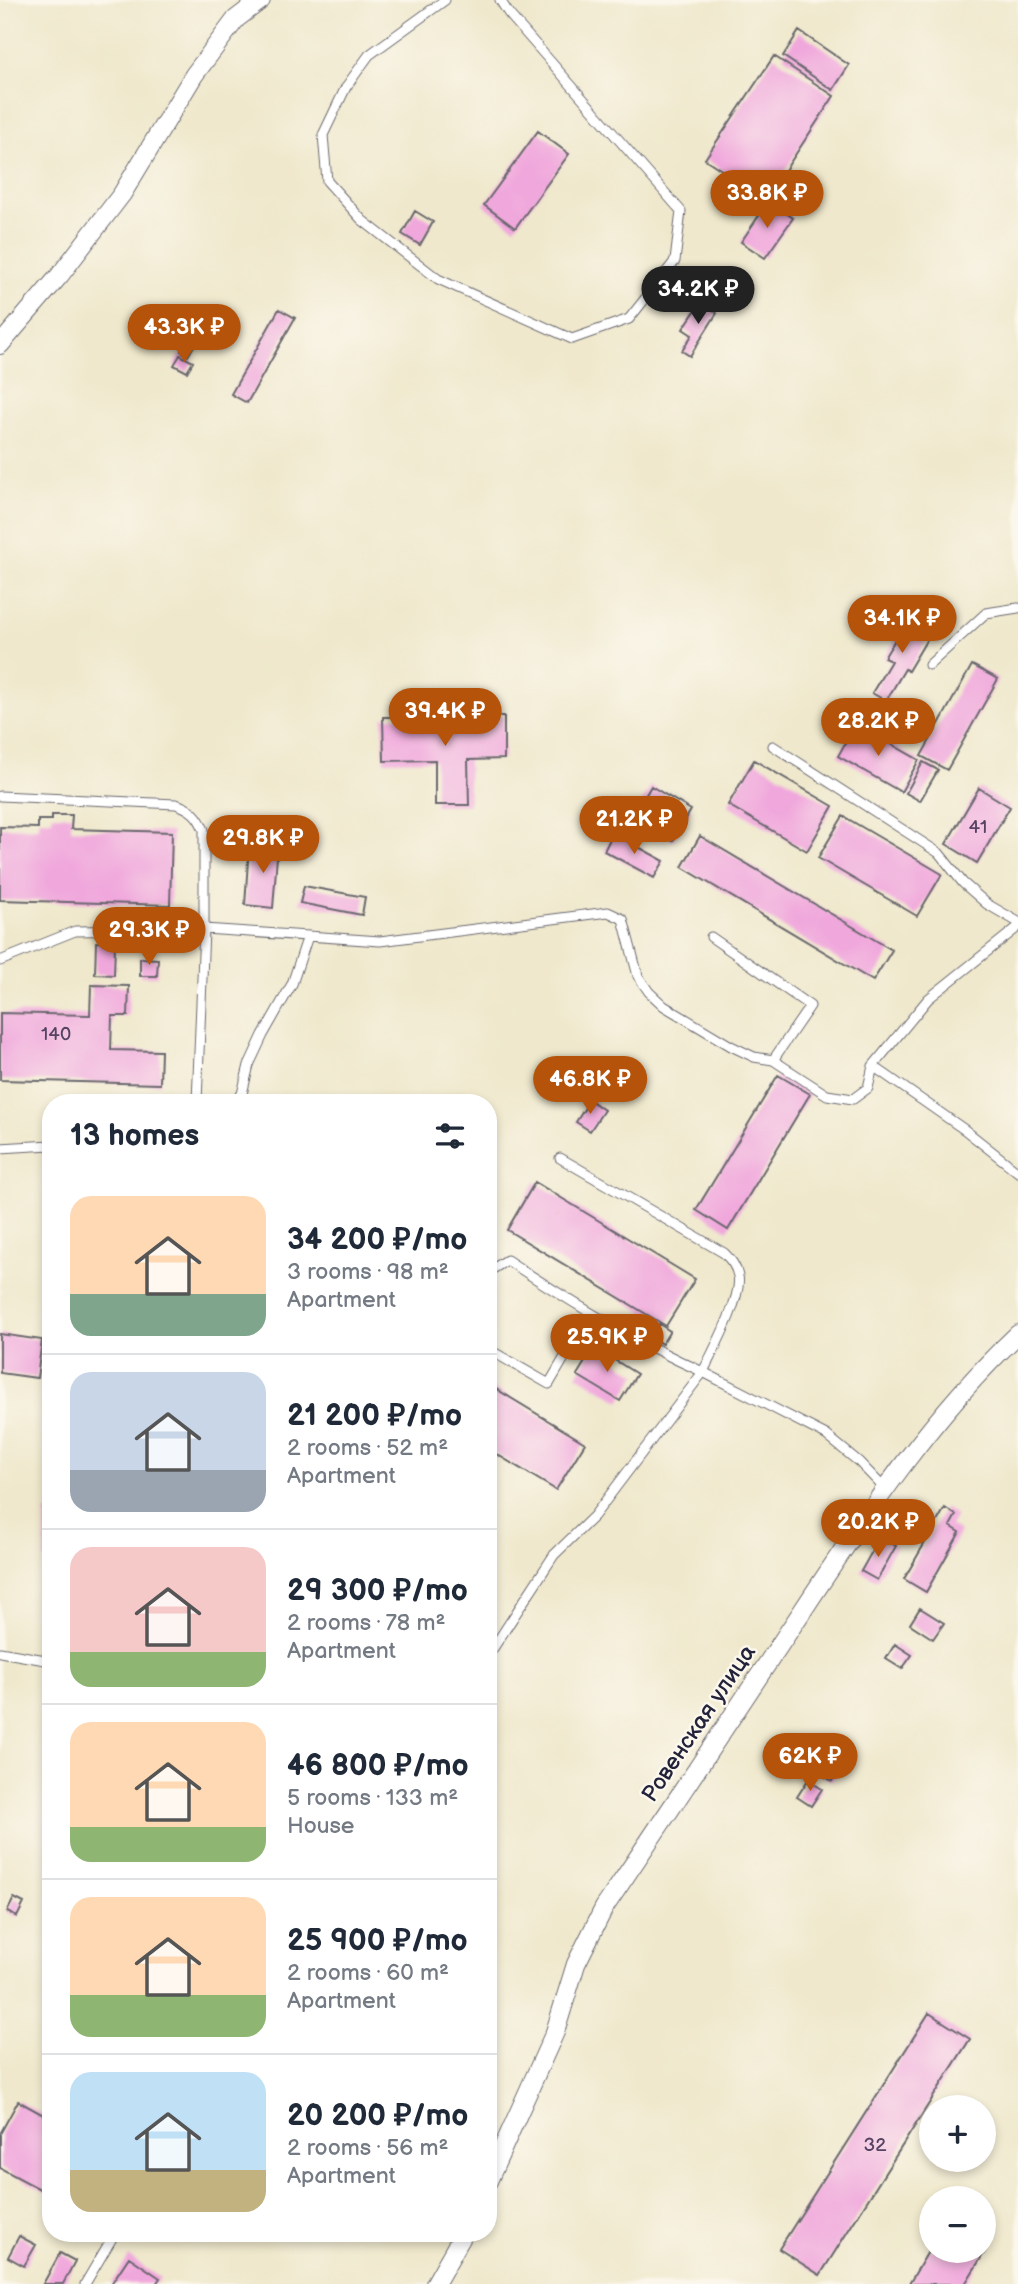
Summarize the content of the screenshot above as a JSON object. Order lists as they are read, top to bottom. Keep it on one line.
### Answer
{"streets":{"street":["Ровенская улица"]},"house_numbers":["41","140","32"],"page":{"price":["33.8K ₽","34.2K ₽","43.3K ₽","34.1K ₽","39.4K ₽","28.2K ₽","21.2K ₽","29.8K ₽","29.3K ₽","46.8K ₽","25.9K ₽","20.2K ₽","62K ₽"],"heading":"13 homes","list":[{"name":"34 200 ₽/mo","note":"3 rooms · 98 m² · Apartment"},{"name":"21 200 ₽/mo","note":"2 rooms · 52 m² · Apartment"},{"name":"29 300 ₽/mo","note":"2 rooms · 78 m² · Apartment"},{"name":"46 800 ₽/mo","note":"5 rooms · 133 m² · House"},{"name":"25 900 ₽/mo","note":"2 rooms · 60 m² · Apartment"},{"name":"20 200 ₽/mo","note":"2 rooms · 56 m² · Apartment"}],"map_buttons":["+","−"]}}
